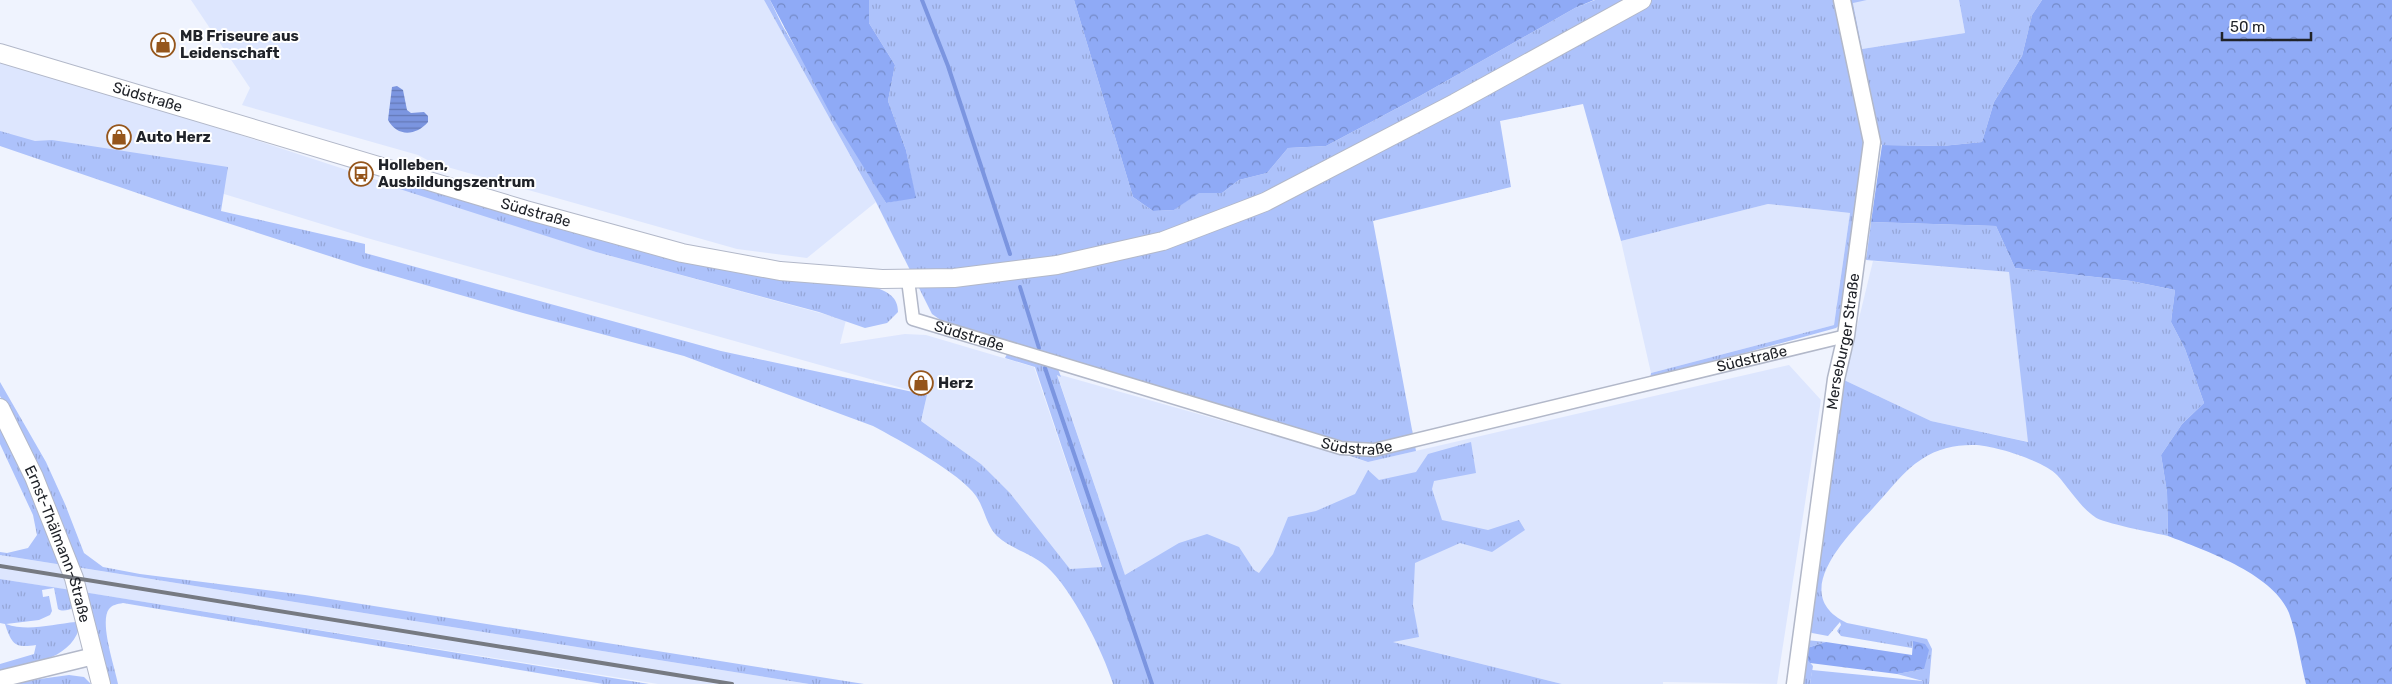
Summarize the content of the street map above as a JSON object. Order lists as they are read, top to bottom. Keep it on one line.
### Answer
{"streets":{"main road":["Südstraße","Ernst-Thälmann-Straße"],"street":["Merseburger Straße"]},"crossings":[["Südstraße","Merseburger Straße"]],"places":{"shop":["MB Friseure aus Leidenschaft","Auto Herz","Herz"],"bus stop":["Holleben, Ausbildungszentrum"]},"scale_bar":"50 m"}
